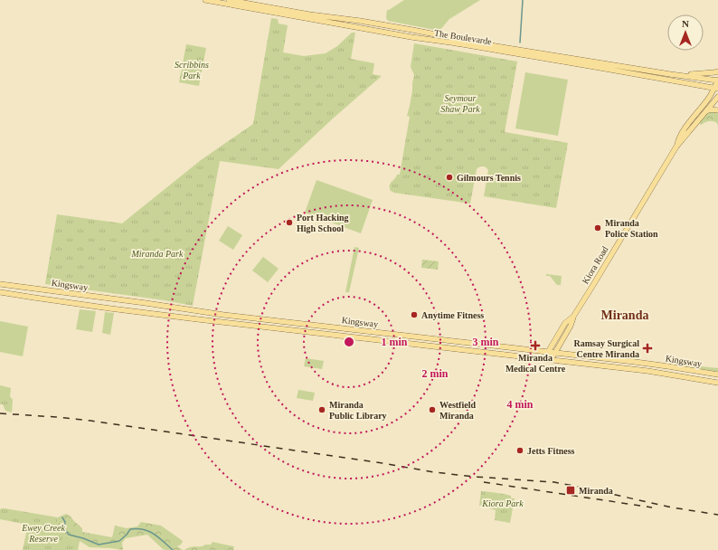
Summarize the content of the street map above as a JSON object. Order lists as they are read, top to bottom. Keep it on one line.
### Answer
{"streets":{"main road":["The Boulevarde","Kiora Road","Kingsway"]},"crossings":[["The Boulevarde","Kiora Road"],["Kiora Road","Kingsway"]],"districts":["Miranda"],"parks":["Scribbins Park","Seymour Shaw Park","Miranda Park","Kiora Park","Ewey Creek Reserve"],"places":{"other":["Gilmours Tennis","Port Hacking High School","Miranda Police Station","Anytime Fitness","Miranda Public Library","Westfield Miranda","Jetts Fitness"],"health":["Miranda Medical Centre","Ramsay Surgical Centre Miranda"],"transit":["Miranda"]},"north":"top","rings":["1 min","3 min","2 min","4 min"]}
